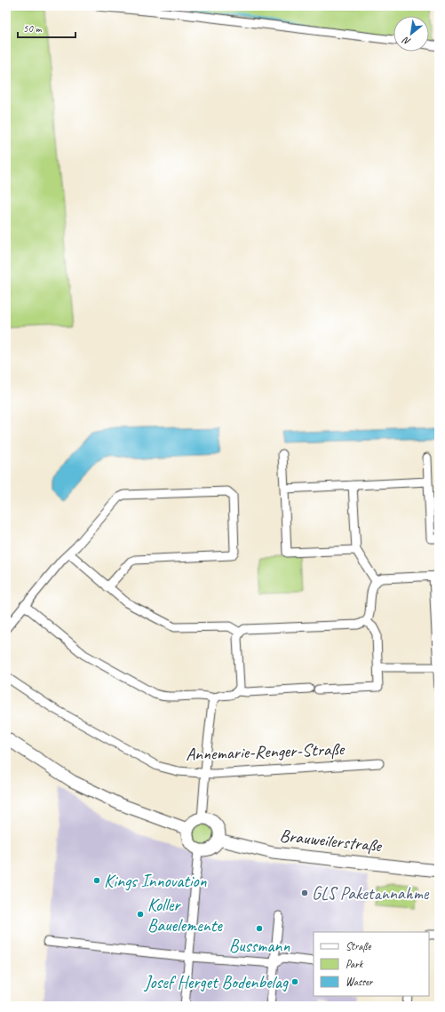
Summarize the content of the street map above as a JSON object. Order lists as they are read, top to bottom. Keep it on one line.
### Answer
{"streets":{"main road":["Brauweilerstraße"],"street":["Annemarie-Renger-Straße"]},"places":["Kings Innovation","GLS Paketannahme","Koller Bauelemente","Bussmann","Josef Herget Bodenbelag"],"legend":["Straße","Park","Wasser"],"scale_bar":"50 m","north":"bottom left"}
